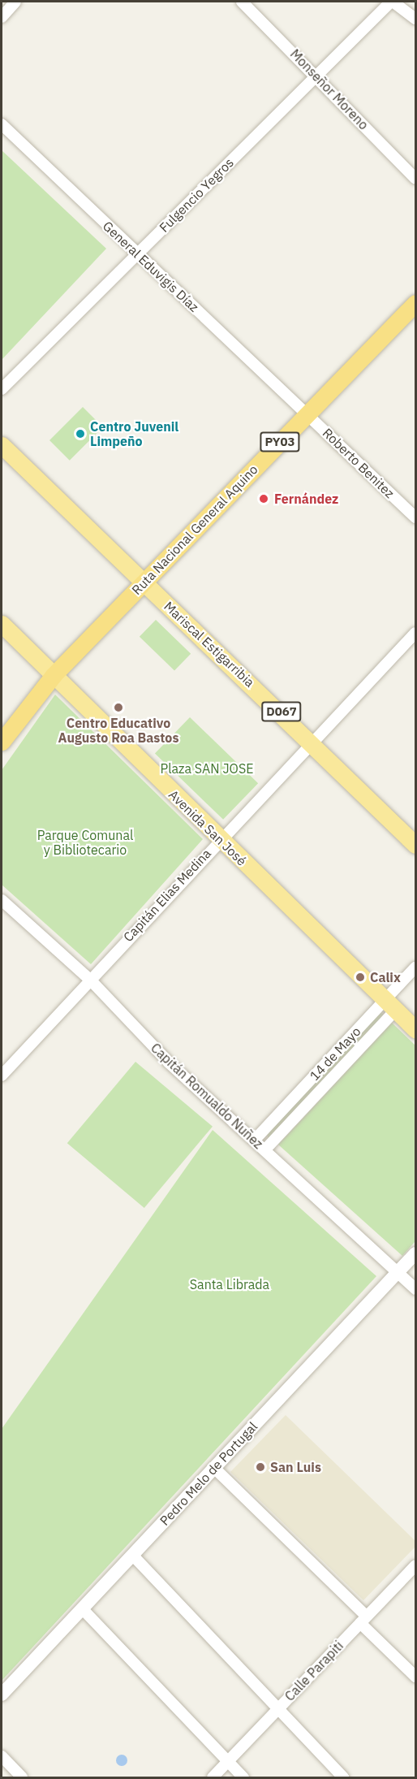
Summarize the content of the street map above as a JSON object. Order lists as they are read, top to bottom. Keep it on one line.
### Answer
{"streets":{"highway":["PY03","Ruta Nacional General Aquino"],"main road":["Mariscal Estigarribia","D067","Avenida San José"],"street":["Monseñor Moreno","Fulgencio Yegros","General Eduvigis Díaz","Roberto Benitez","Capitán Elias Medina","14 de Mayo","Capitán Romualdo Nuñez","Pedro Melo de Portugal","Calle Parapiti"]},"crossings":[["Monseñor Moreno","Fulgencio Yegros"],["Fulgencio Yegros","General Eduvigis Díaz"],["General Eduvigis Díaz","Roberto Benitez"],["General Eduvigis Díaz","Ruta Nacional General Aquino"],["Roberto Benitez","Ruta Nacional General Aquino"],["Ruta Nacional General Aquino","Mariscal Estigarribia"],["Ruta Nacional General Aquino","Avenida San José"],["Mariscal Estigarribia","Capitán Elias Medina"],["Avenida San José","Capitán Elias Medina"],["Avenida San José","14 de Mayo"],["Capitán Elias Medina","Capitán Romualdo Nuñez"],["14 de Mayo","Capitán Romualdo Nuñez"],["Capitán Romualdo Nuñez","Pedro Melo de Portugal"]],"parks":["Plaza SAN JOSE","Parque Comunal y Bibliotecario","Santa Librada"],"places":["Centro Juvenil Limpeño","Fernández","Centro Educativo Augusto Roa Bastos","Calix","San Luis"]}
